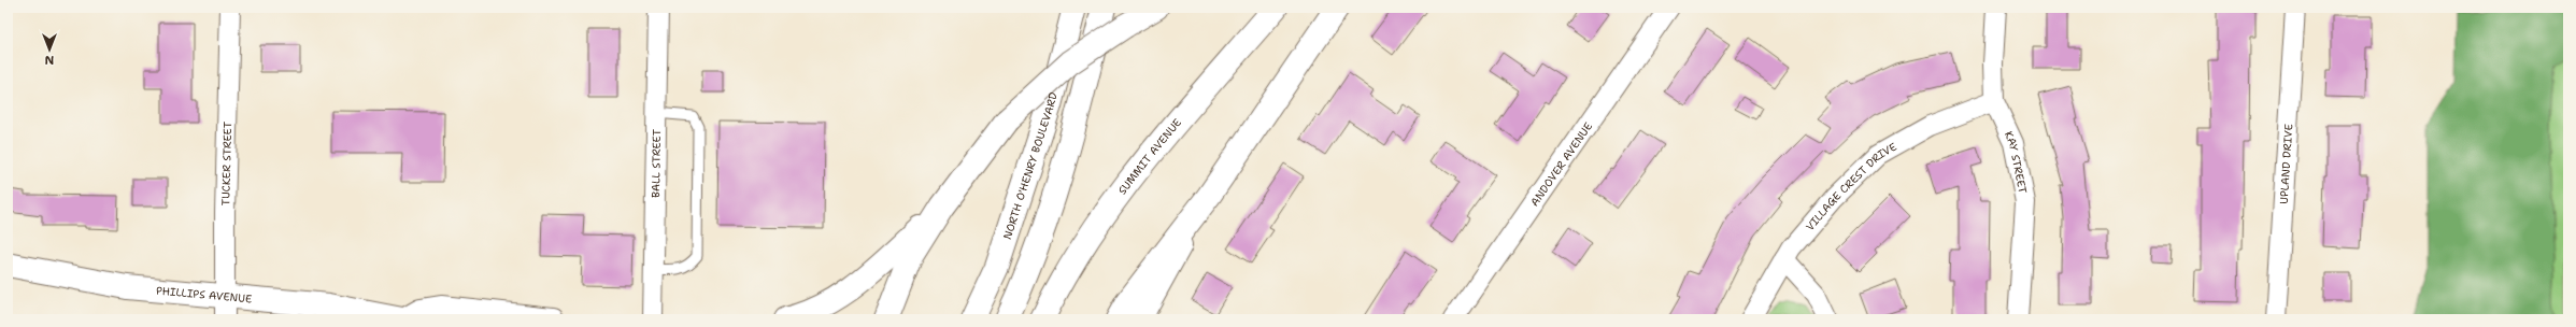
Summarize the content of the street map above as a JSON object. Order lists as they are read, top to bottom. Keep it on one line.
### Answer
{"streets":{"main road":["SUMMIT AVENUE","NORTH O'HENRY BOULEVARD","PHILLIPS AVENUE"],"street":["KAY STREET","TUCKER STREET","BALL STREET","ANDOVER AVENUE","UPLAND DRIVE","VILLAGE CREST DRIVE"]},"crossings":[["KAY STREET","VILLAGE CREST DRIVE"],["TUCKER STREET","PHILLIPS AVENUE"]],"north":"bottom"}
